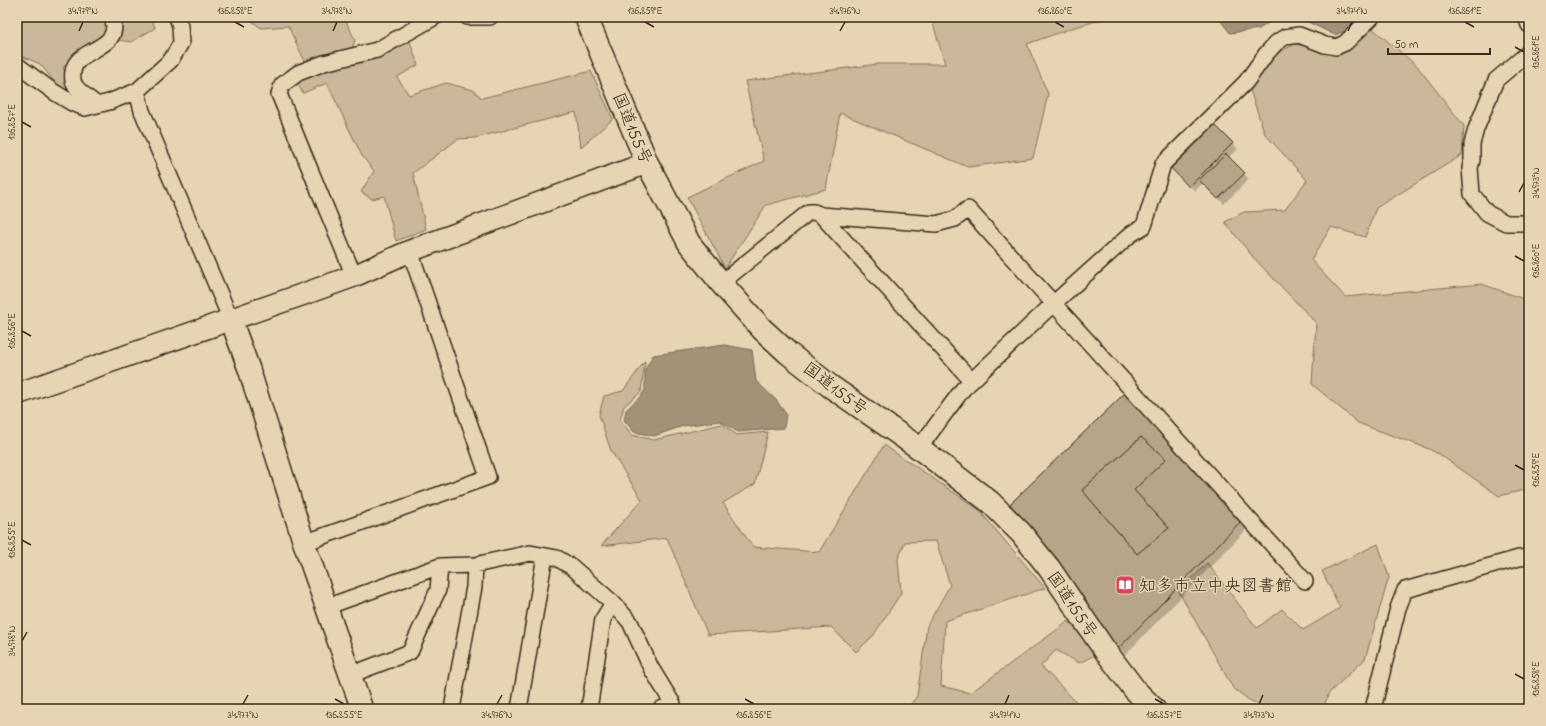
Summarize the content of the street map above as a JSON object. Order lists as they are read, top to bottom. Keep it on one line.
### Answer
{"streets":{"highway":["国道155号"]},"places":{"library":["知多市立中央図書館"]},"scale_bar":"50 m","coordinates":["34.979°N","136.858°E","34.978°N","136.859°E","34.976°N","136.860°E","34.974°N","136.861°E","136.857°E","34.973°N","136.856°E","136.855°E","34.977°N"]}
